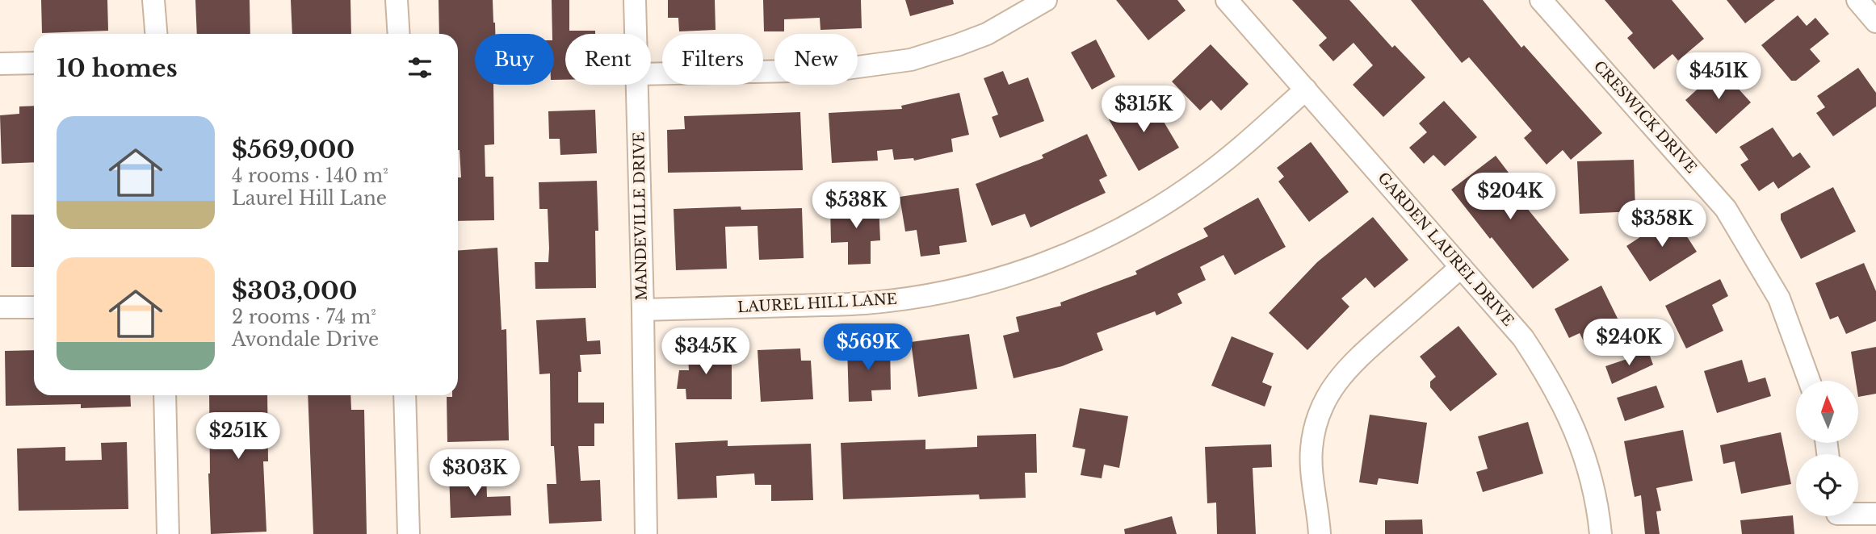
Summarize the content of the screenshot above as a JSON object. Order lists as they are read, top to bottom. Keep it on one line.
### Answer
{"streets":{"street":["CRESWICK DRIVE","MANDEVILLE DRIVE","GARDEN LAUREL DRIVE","LAUREL HILL LANE"]},"crossings":[["MANDEVILLE DRIVE","LAUREL HILL LANE"],["GARDEN LAUREL DRIVE","LAUREL HILL LANE"]],"north":"top","page":{"chip":["Buy","Rent","Filters","New"],"heading":"10 homes","price":["$451K","$315K","$204K","$538K","$358K","$240K","$569K","$345K","$251K","$303K"],"list":[{"name":"$569,000","note":"4 rooms · 140 m² · Laurel Hill Lane"},{"name":"$303,000","note":"2 rooms · 74 m² · Avondale Drive"}]}}
